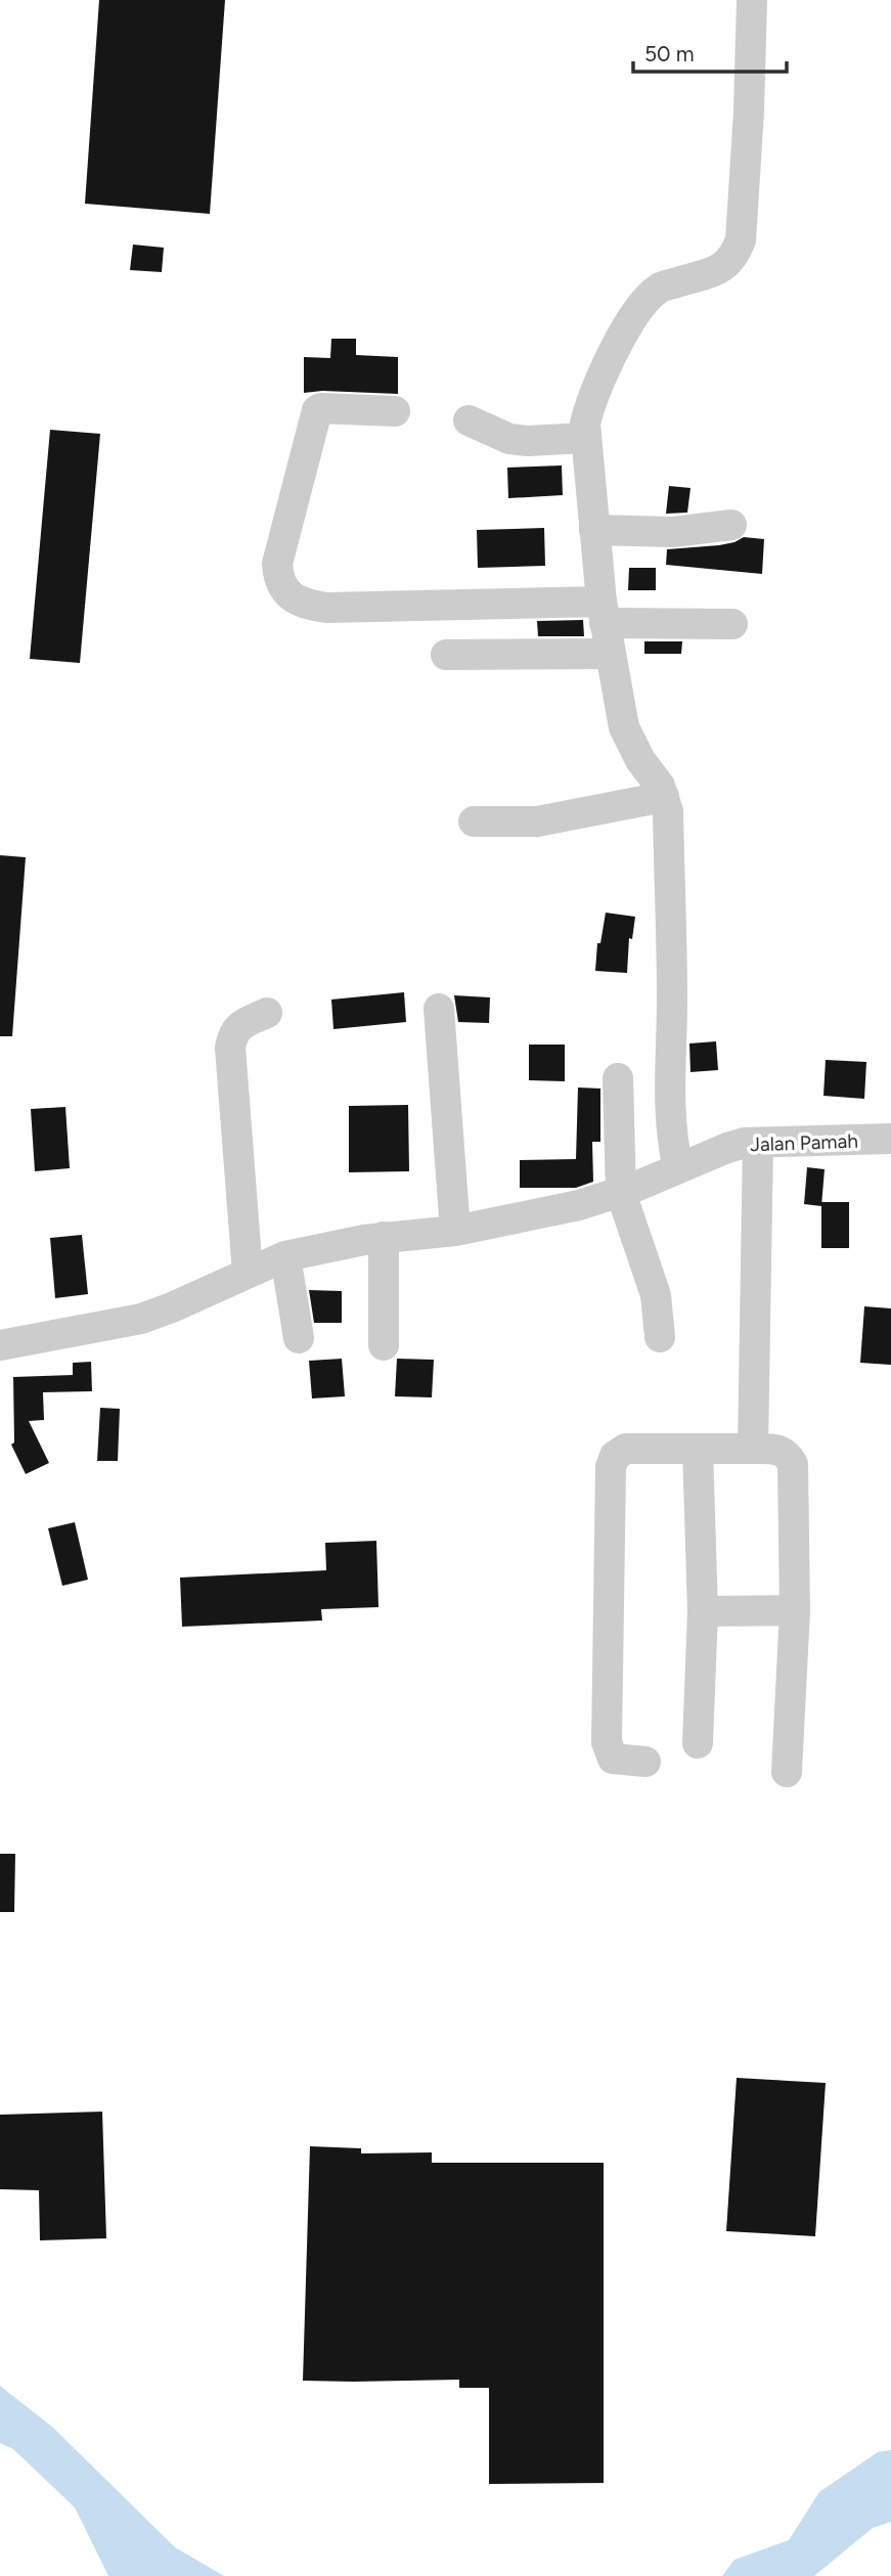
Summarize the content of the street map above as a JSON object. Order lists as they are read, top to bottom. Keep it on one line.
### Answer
{"streets":{"street":["Jalan Pamah"]},"scale_bar":"50 m"}
